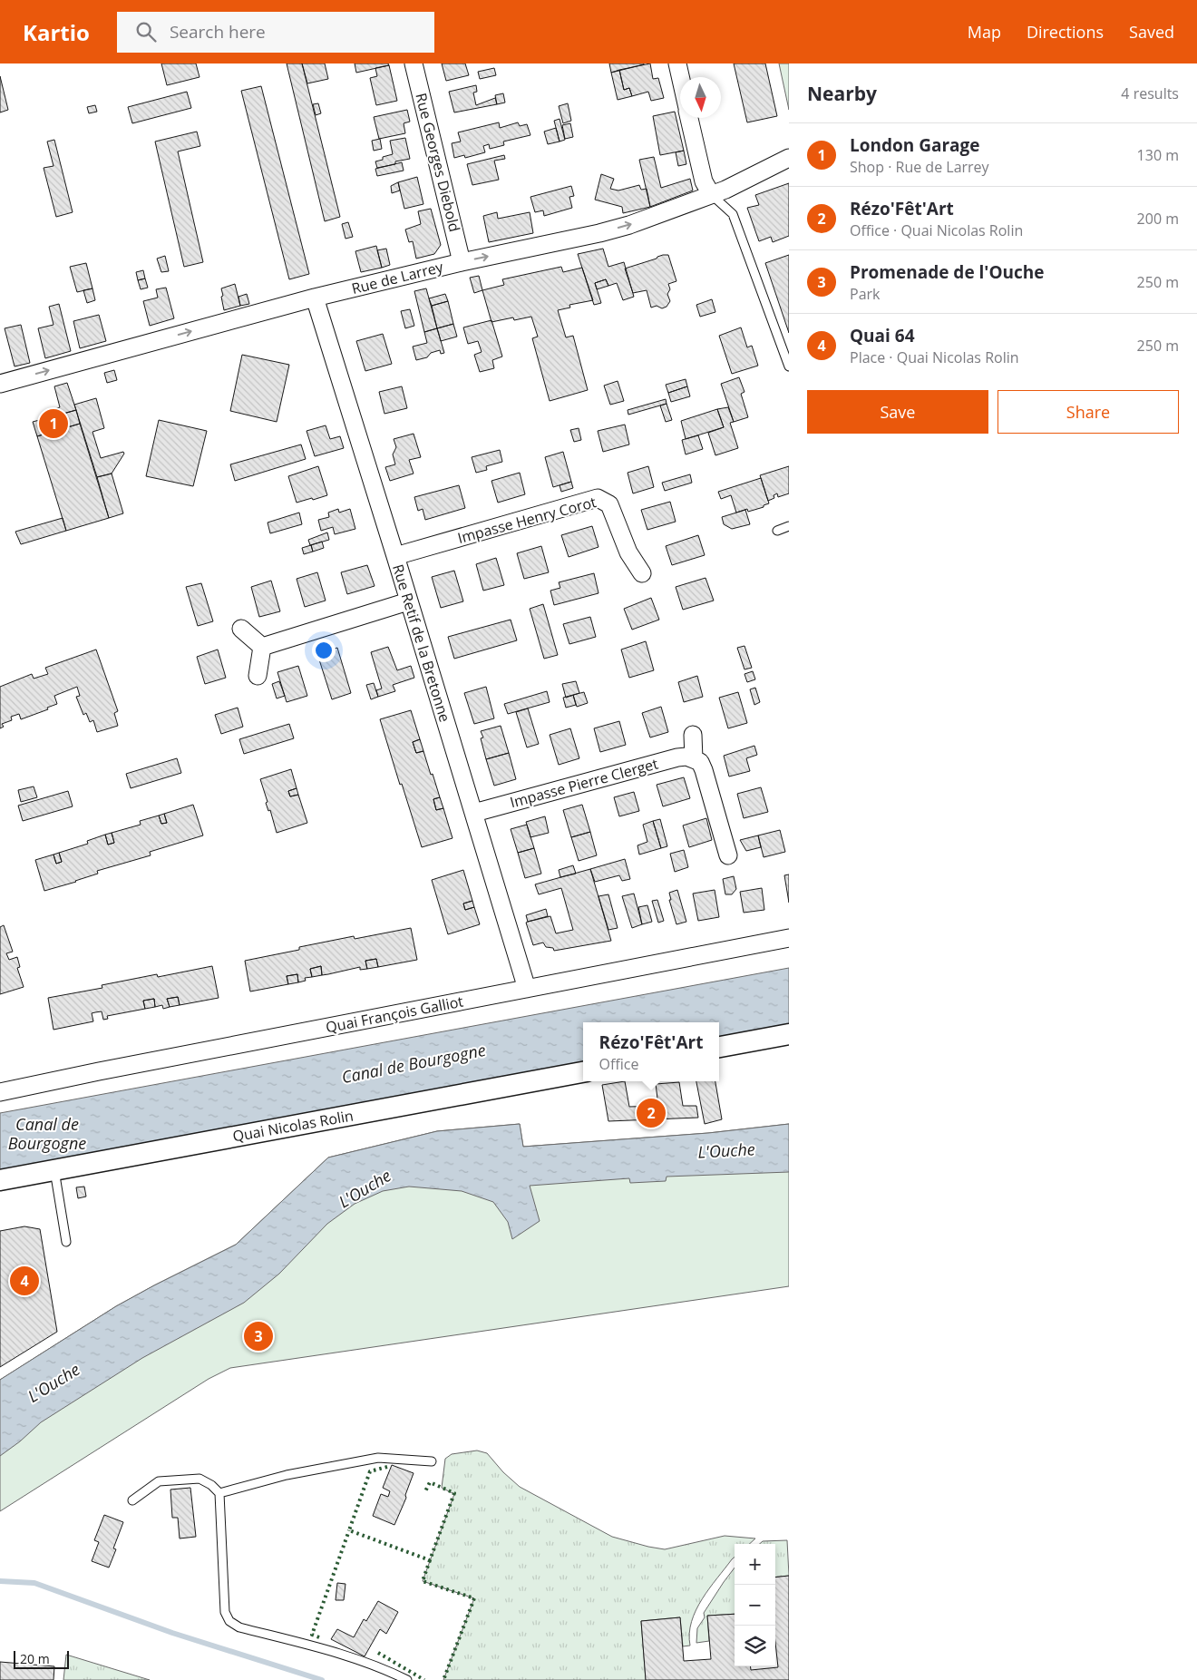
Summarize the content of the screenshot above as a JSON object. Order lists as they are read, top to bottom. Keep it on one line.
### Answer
{"streets":{"street":["Rue Georges Diebold","Rue de Larrey","Impasse Henry Corot","Rue Retif de la Bretonne","Impasse Pierre Clerget","Quai François Galliot","Quai Nicolas Rolin"]},"crossings":[["Rue Georges Diebold","Rue de Larrey"],["Rue de Larrey","Rue Retif de la Bretonne"],["Impasse Henry Corot","Rue Retif de la Bretonne"],["Rue Retif de la Bretonne","Impasse Pierre Clerget"],["Rue Retif de la Bretonne","Quai François Galliot"]],"one_way":["Rue de Larrey"],"water":["Canal de Bourgogne","L'Ouche"],"scale_bar":"20 m","north":"bottom","page":{"header":"Kartio","search":"Search here","nav":["Map","Directions","Saved"],"heading":["Nearby","4 results"],"list":[{"mark":"1","name":"London Garage","note":"Shop · Rue de Larrey","value":"130 m"},{"mark":"2","name":"Rézo'Fêt'Art","note":"Office · Quai Nicolas Rolin","value":"200 m"},{"mark":"3","name":"Promenade de l'Ouche","note":"Park","value":"250 m"},{"mark":"4","name":"Quai 64","note":"Place · Quai Nicolas Rolin","value":"250 m"}],"buttons":["Save","Share"],"pins":["1","2","4","3"],"popup":["Rézo'Fêt'Art","Office"],"map_buttons":["+","−"],"scale":"20 m"}}
